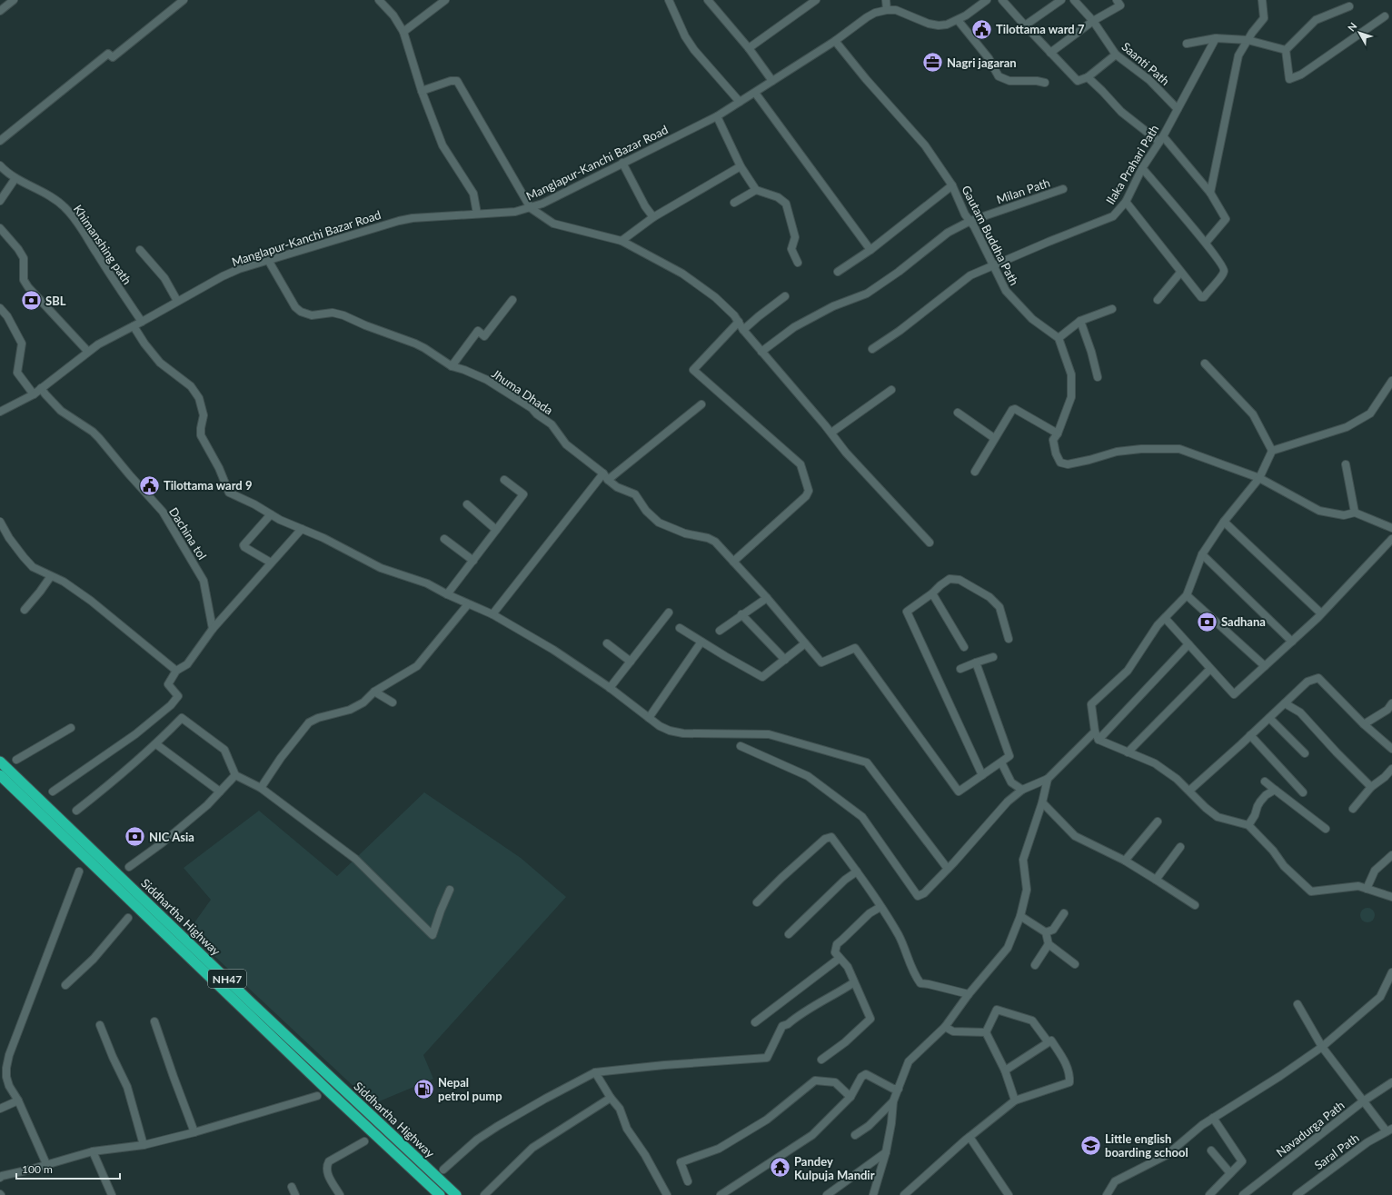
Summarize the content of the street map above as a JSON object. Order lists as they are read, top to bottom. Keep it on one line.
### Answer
{"streets":{"highway":["Siddhartha Highway","NH47"],"street":["Saanti Path","Manglapur-Kanchi Bazar Road","Ilaka Prahari Path","Milan Path","Gautam Buddha Path","Khimanshing path","Jhuma Dhada","Dachina tol","Navadurga Path","Saral Path"]},"crossings":[["Saanti Path","Ilaka Prahari Path"],["Manglapur-Kanchi Bazar Road","Gautam Buddha Path"],["Manglapur-Kanchi Bazar Road","Khimanshing path"],["Manglapur-Kanchi Bazar Road","Jhuma Dhada"],["Manglapur-Kanchi Bazar Road","Dachina tol"],["Ilaka Prahari Path","Gautam Buddha Path"],["Milan Path","Gautam Buddha Path"]],"places":{"public building":["Tilottama ward 7","Tilottama ward 9"],"office":["Nagri jagaran"],"bank":["SBL","Sadhana","NIC Asia"],"fuel station":["Nepal petrol pump"],"school or university":["Little english boarding school"],"temple":["Pandey Kulpuja Mandir"]},"scale_bar":"100 m","north":"top left"}
